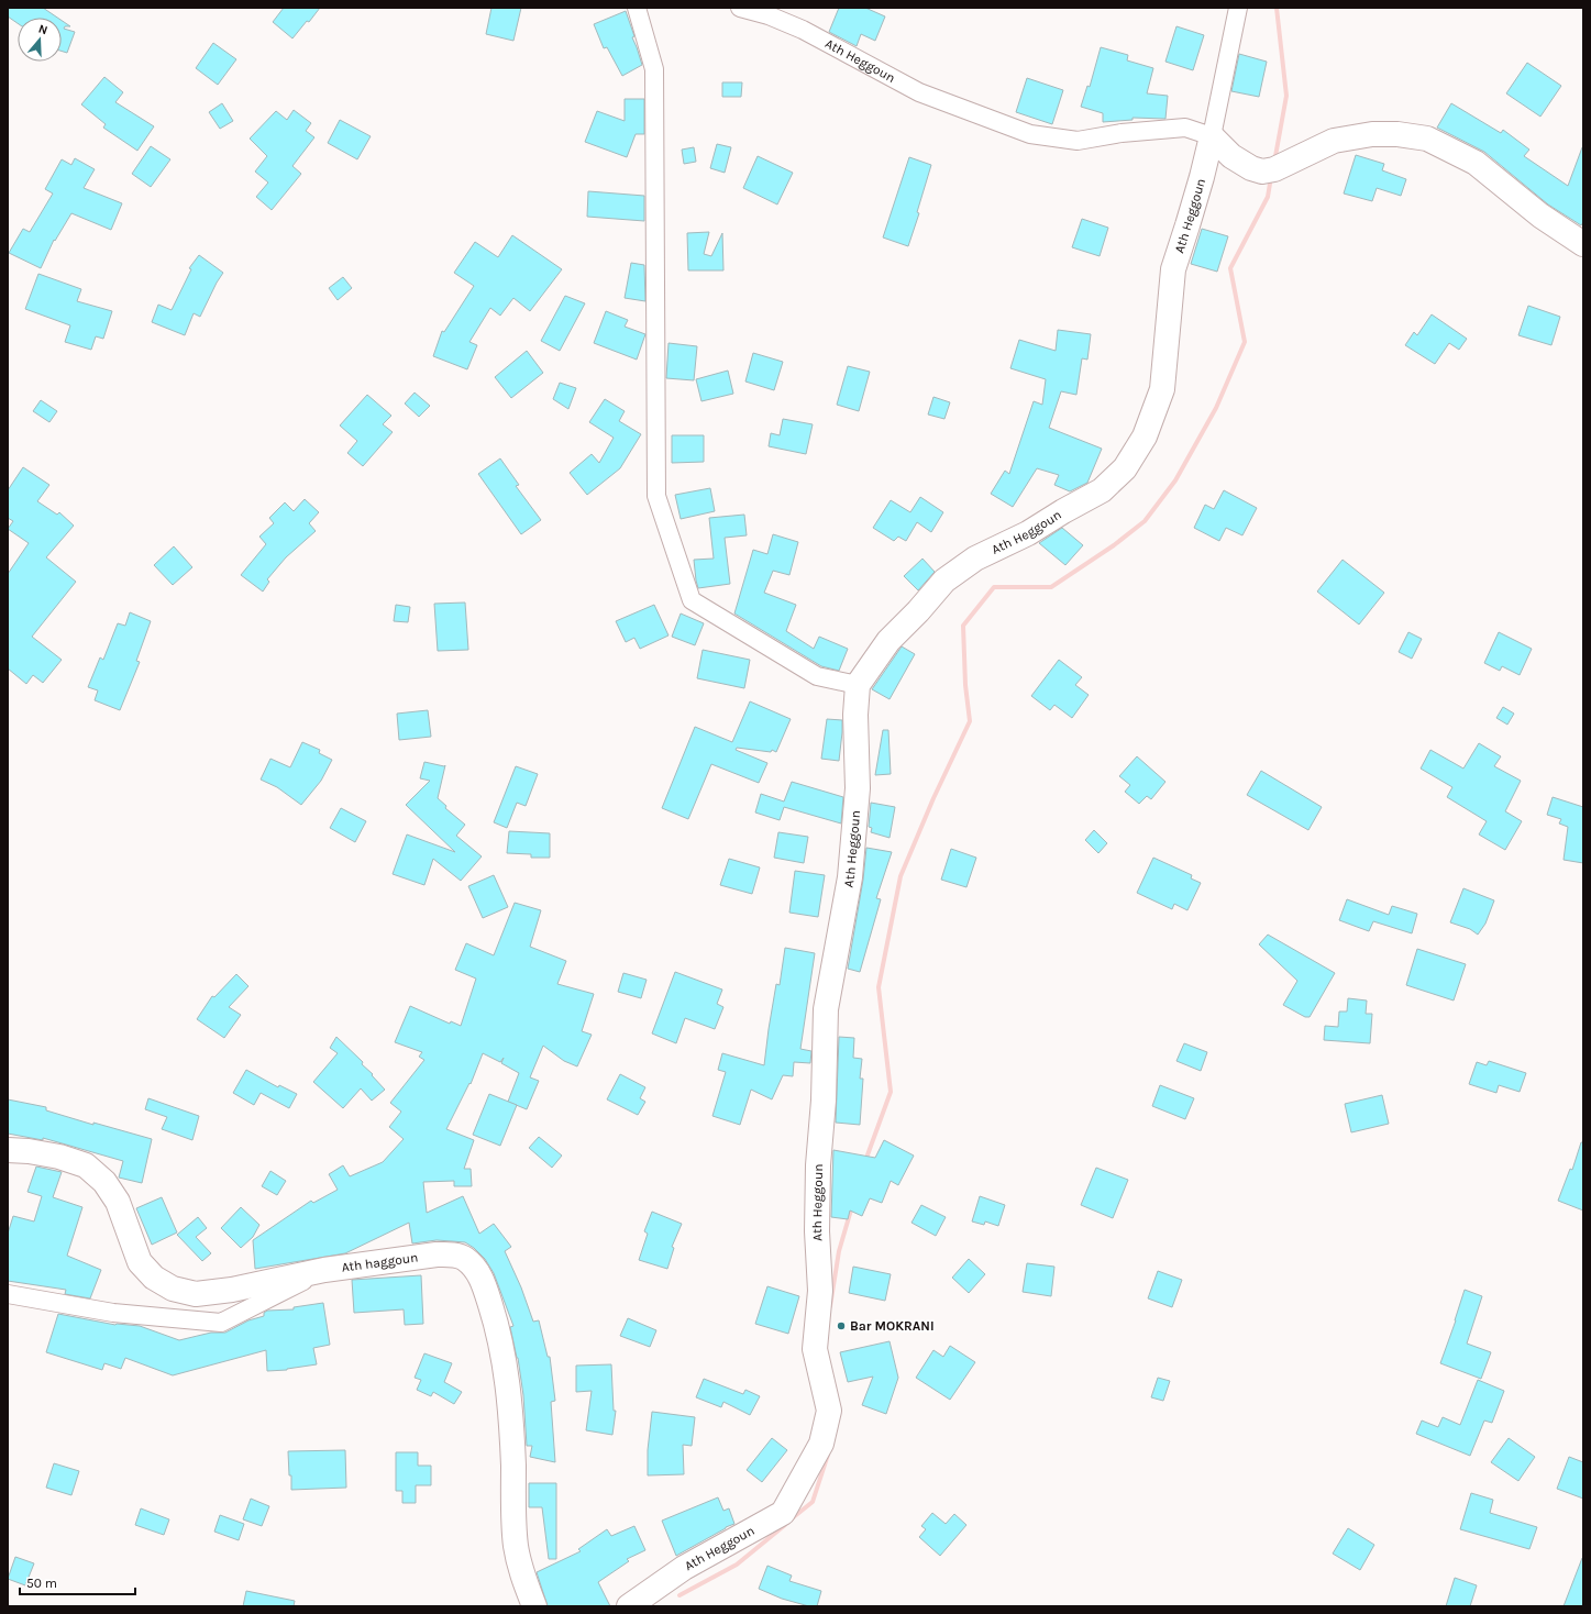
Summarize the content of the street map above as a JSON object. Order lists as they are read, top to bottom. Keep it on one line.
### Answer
{"streets":{"street":["Ath Heggoun","Ath haggoun"]},"places":["Bar MOKRANI"],"scale_bar":"50 m","north":"top"}
